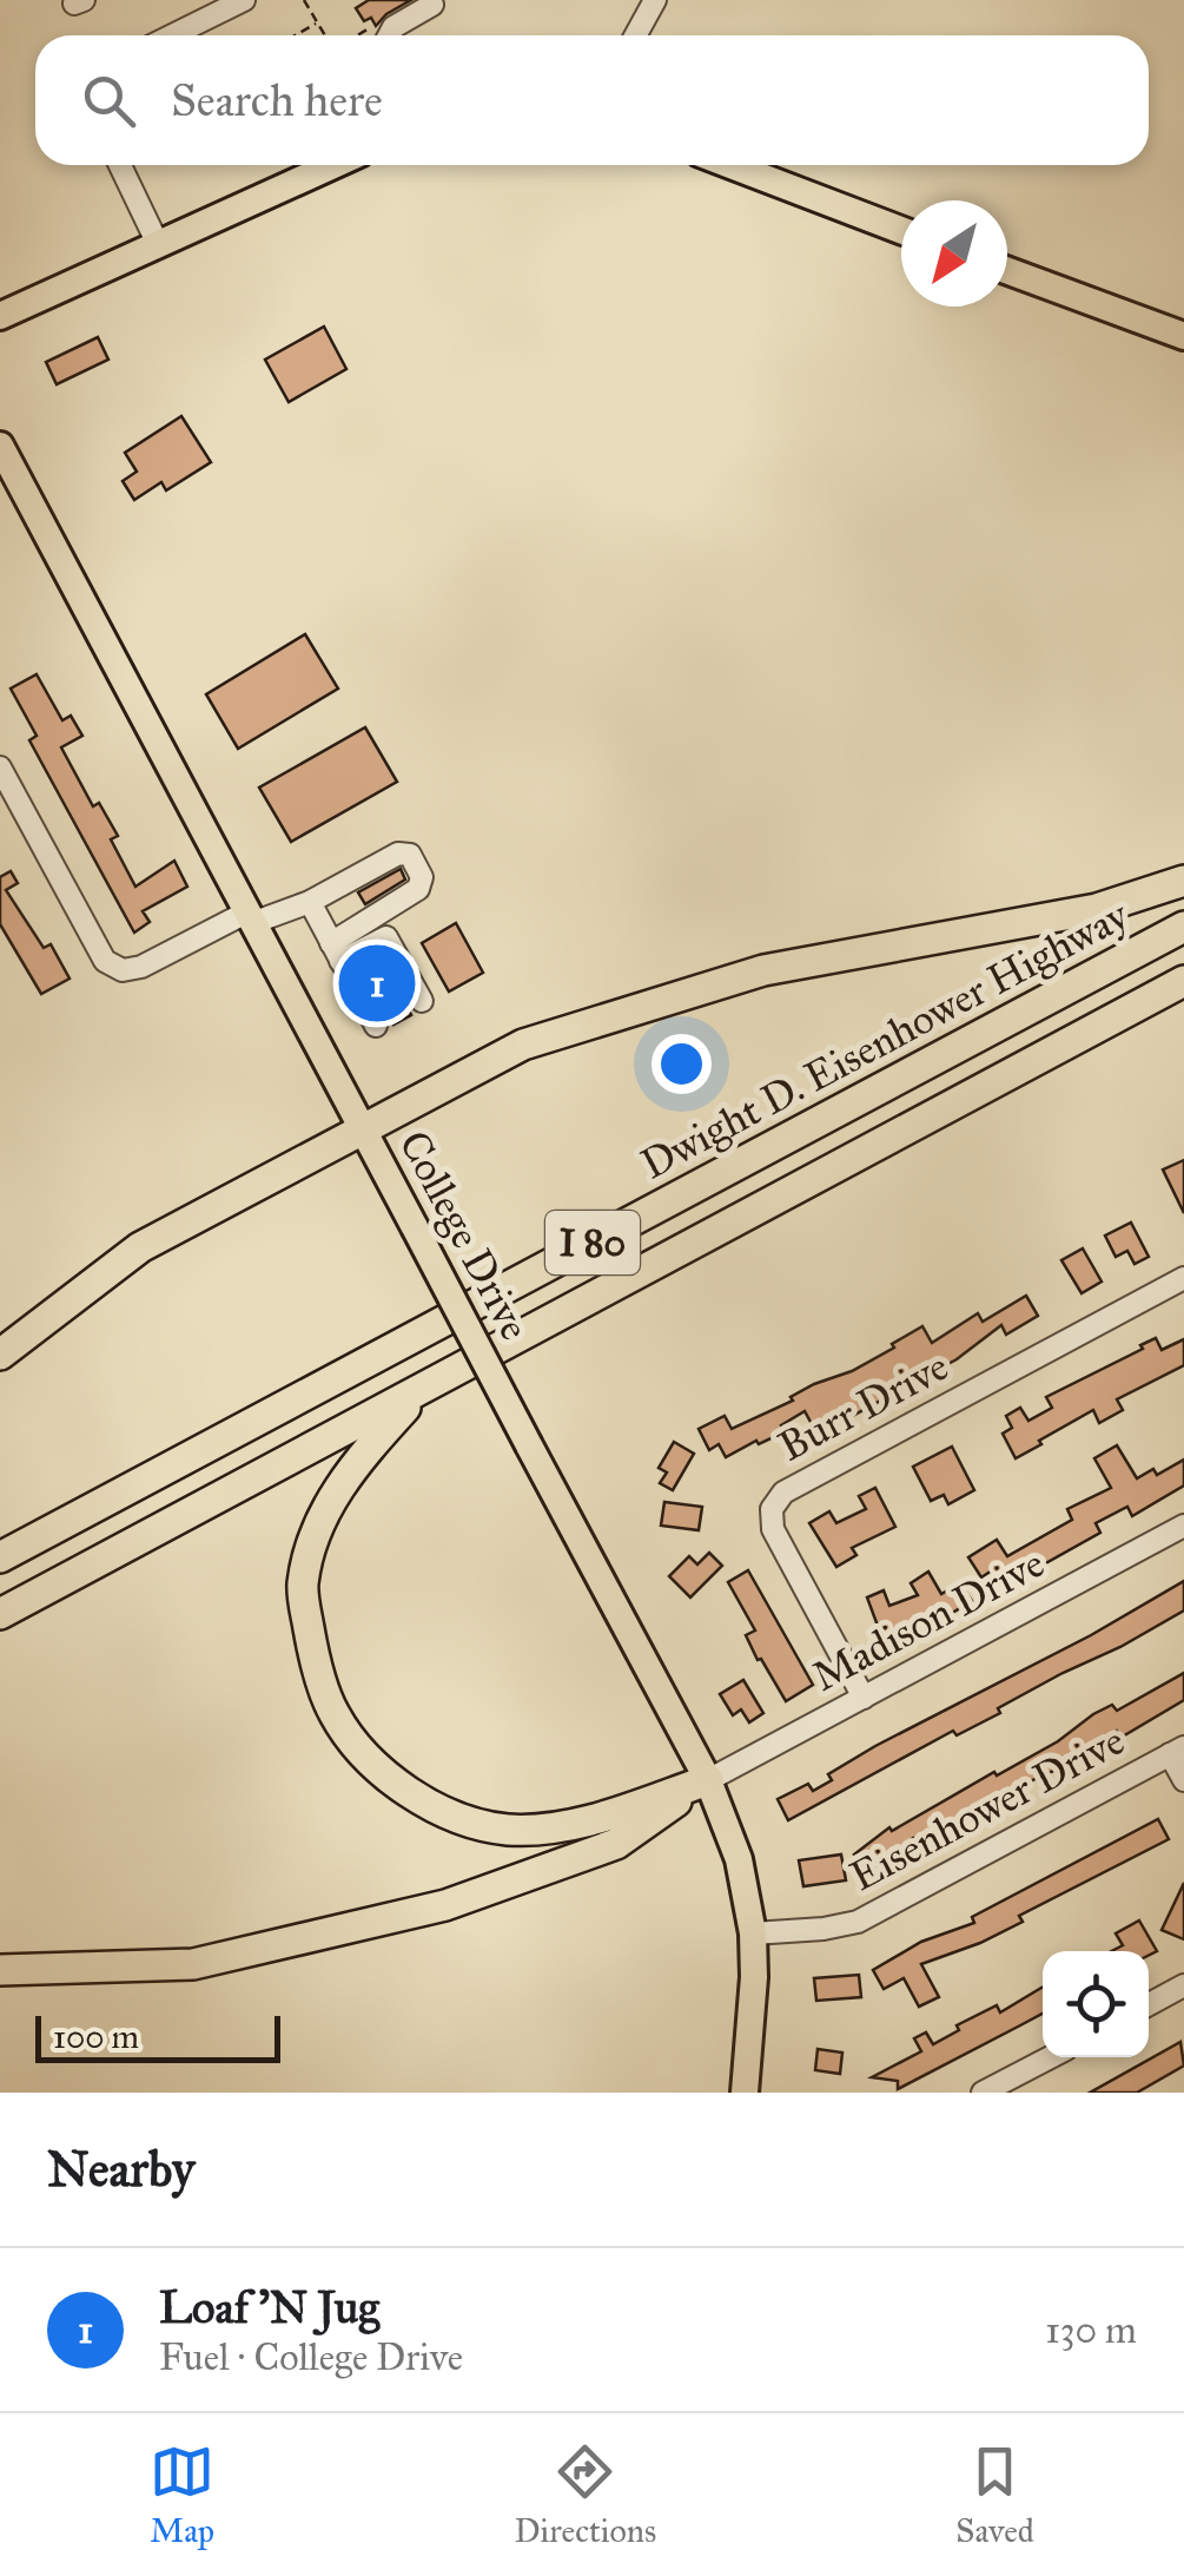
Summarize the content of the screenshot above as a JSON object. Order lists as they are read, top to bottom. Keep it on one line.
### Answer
{"streets":{"highway":["Dwight D. Eisenhower Highway","I 80"],"main road":["College Drive"],"street":["Burr Drive","Madison Drive","Eisenhower Drive"]},"crossings":[["College Drive","I 80"],["College Drive","Madison Drive"],["College Drive","Eisenhower Drive"],["I 80","Madison Drive"],["Burr Drive","Madison Drive"]],"scale_bar":"100 m","north":"bottom left","page":{"search":"Search here","pins":"1","scale":"100 m","heading":"Nearby","list":[{"mark":"1","name":"Loaf 'N Jug","note":"Fuel · College Drive","value":"130 m"}],"nav":["Map","Directions","Saved"]}}
